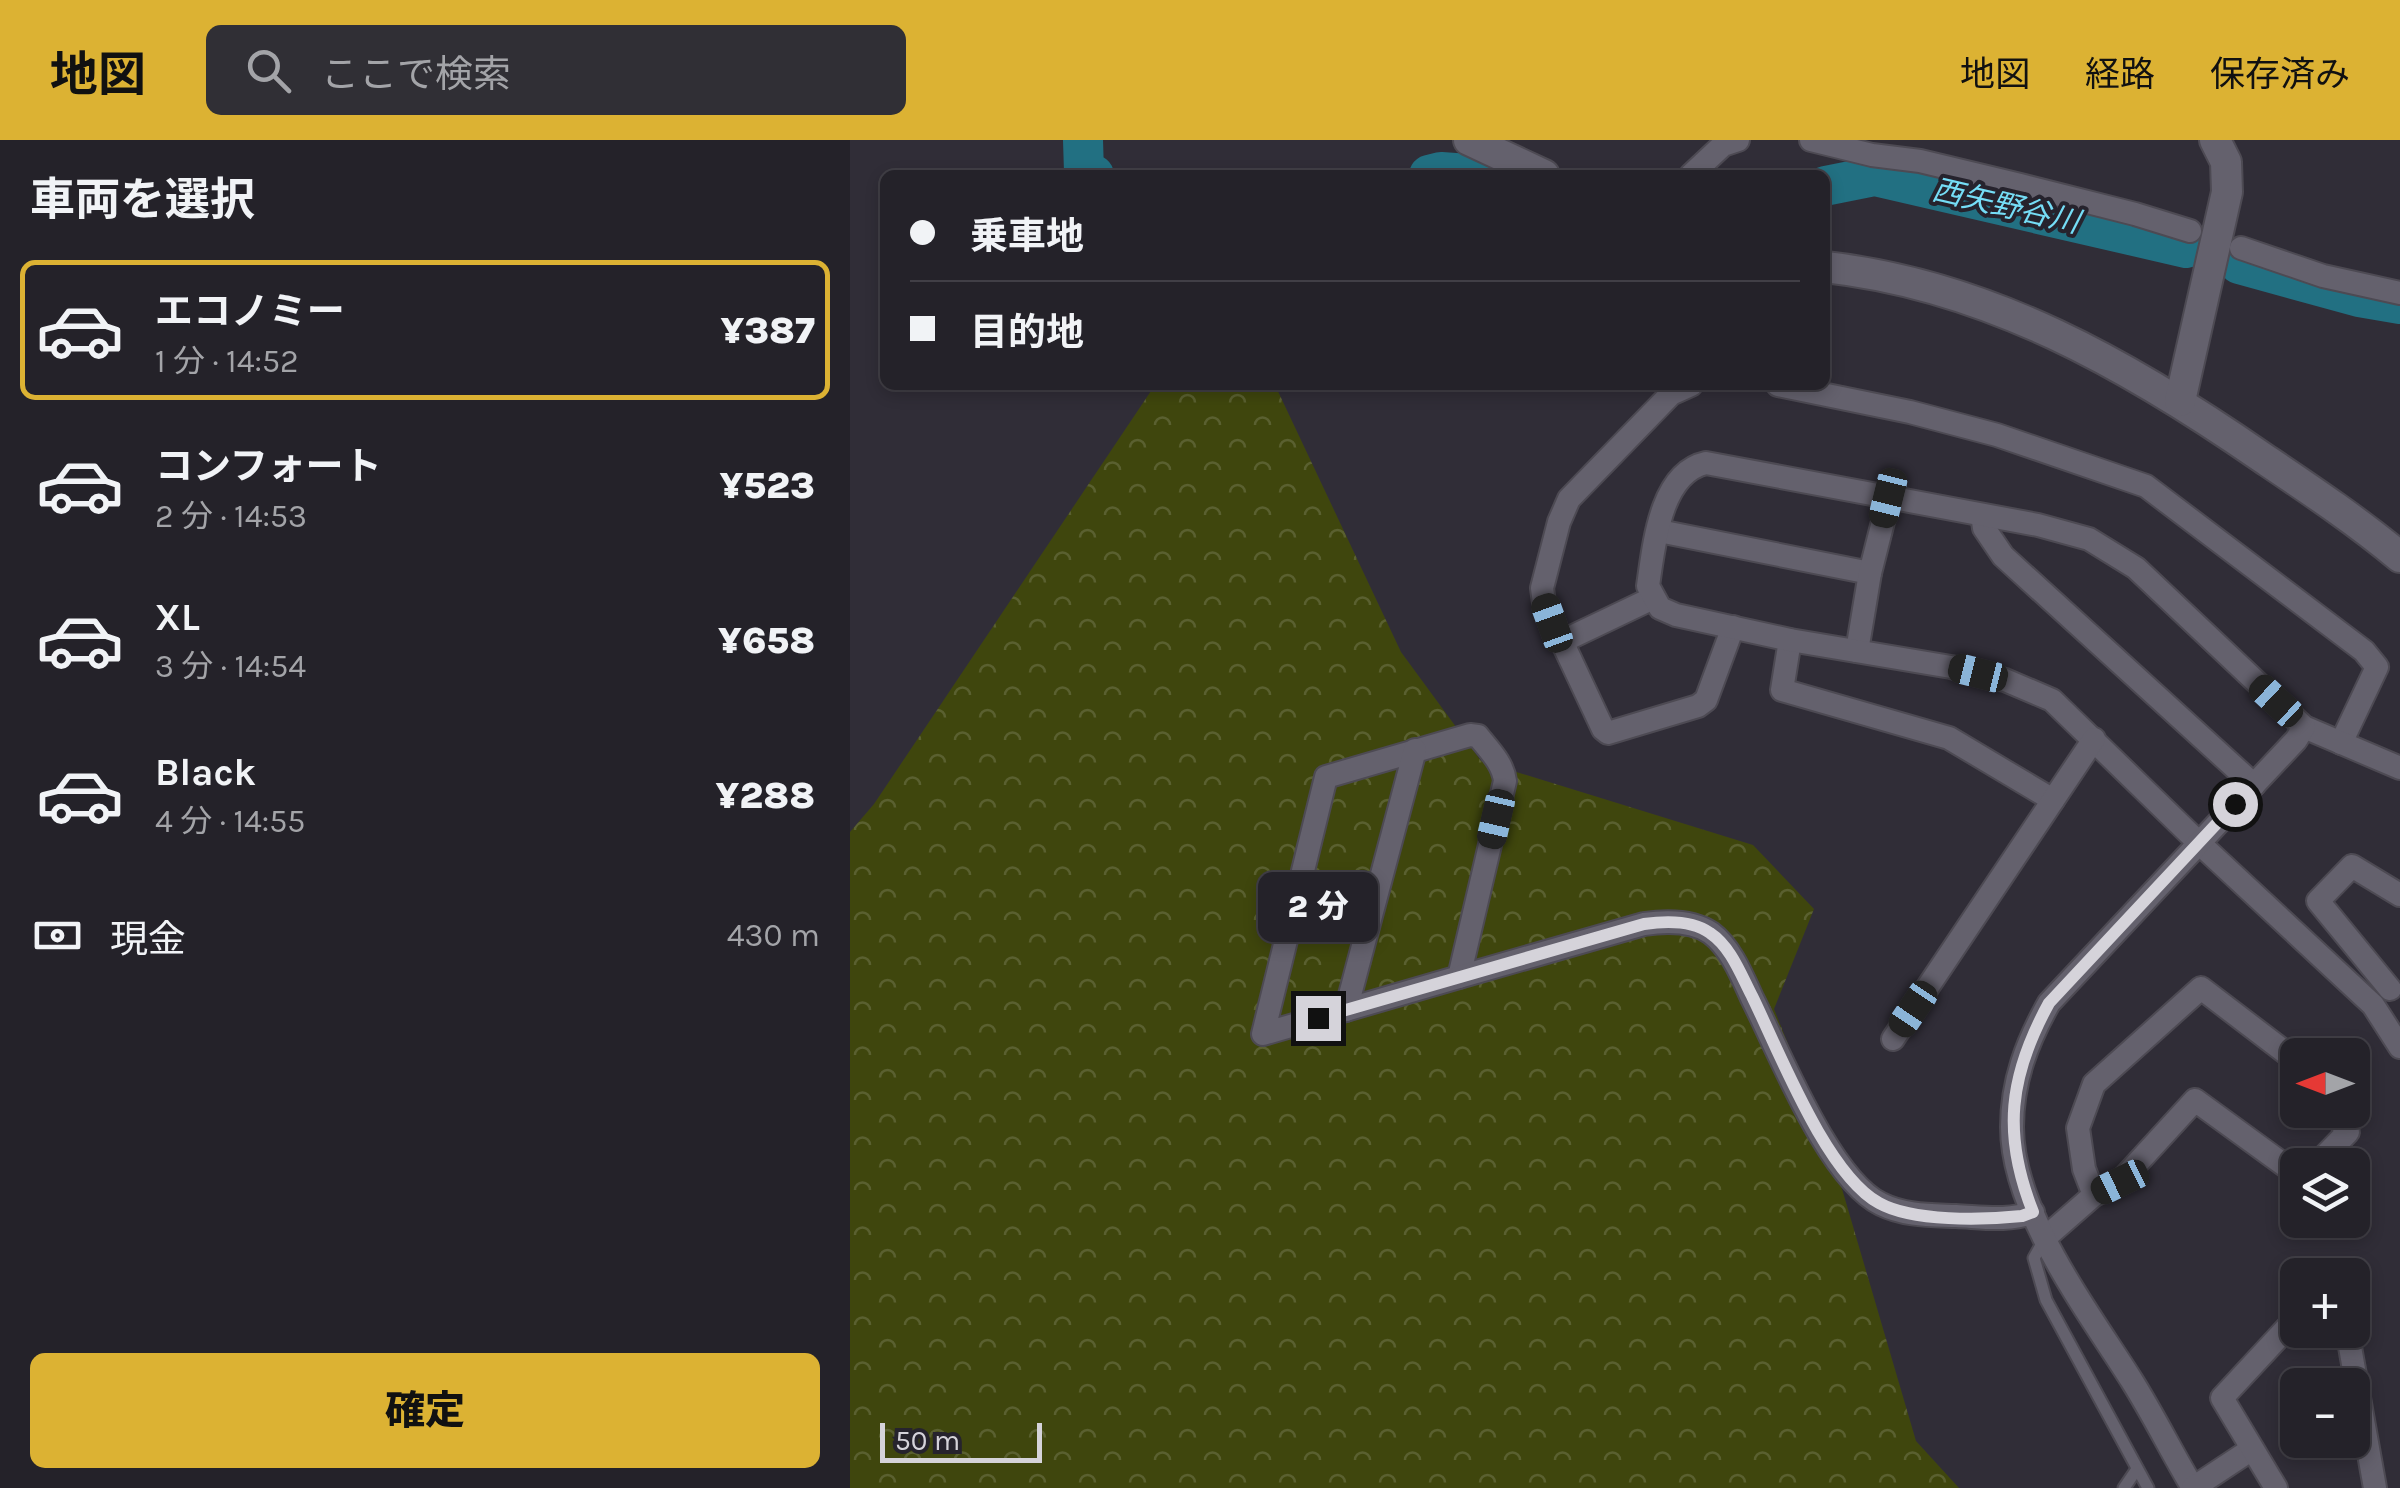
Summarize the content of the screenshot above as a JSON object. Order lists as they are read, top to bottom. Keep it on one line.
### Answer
{"water":["西矢野谷川"],"scale_bar":"50 m","north":"left","page":{"header":"地図","search":"ここで検索","nav":["地図","経路","保存済み"],"heading":"車両を選択","banner":["乗車地","目的地"],"list":[{"name":"エコノミー","note":"1 分 · 14:52","value":"¥387"},{"name":"コンフォート","note":"2 分 · 14:53","value":"¥523"},{"name":"XL","note":"3 分 · 14:54","value":"¥658"},{"name":"Black","note":"4 分 · 14:55","value":"¥288"}],"bubble":"2 分","pay":["現金","430 m"],"map_buttons":["+","−"],"buttons":"確定","scale":"50 m"}}
